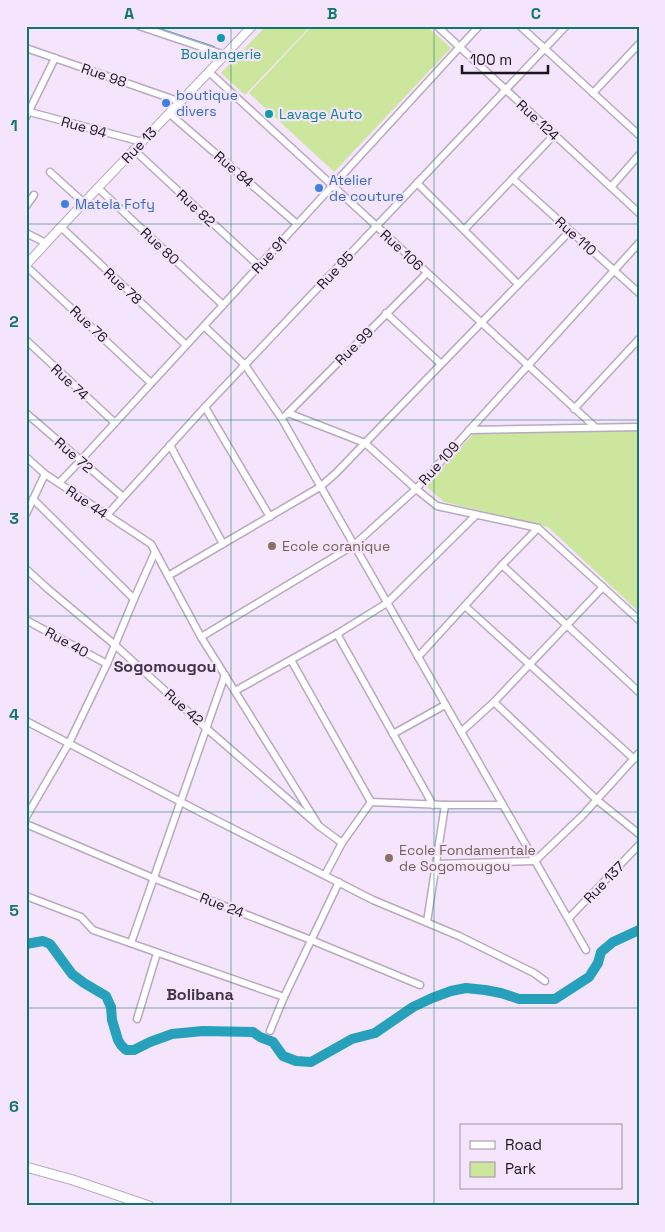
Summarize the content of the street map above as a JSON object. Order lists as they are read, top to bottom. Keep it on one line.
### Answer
{"streets":{"street":["Rue 98","Rue 124","Rue 94","Rue 13","Rue 84","Rue 82","Rue 110","Rue 80","Rue 106","Rue 91","Rue 95","Rue 78","Rue 76","Rue 99","Rue 74","Rue 72","Rue 109","Rue 44","Rue 40","Rue 42","Rue 137","Rue 24"]},"crossings":[["Rue 98","Rue 13"],["Rue 124","Rue 91"],["Rue 124","Rue 95"],["Rue 94","Rue 13"],["Rue 13","Rue 84"],["Rue 13","Rue 82"],["Rue 13","Rue 80"],["Rue 13","Rue 106"],["Rue 13","Rue 78"],["Rue 13","Rue 76"],["Rue 84","Rue 91"],["Rue 82","Rue 91"],["Rue 110","Rue 109"],["Rue 80","Rue 91"],["Rue 106","Rue 91"],["Rue 106","Rue 95"],["Rue 106","Rue 99"],["Rue 106","Rue 109"],["Rue 91","Rue 78"],["Rue 91","Rue 76"],["Rue 91","Rue 74"],["Rue 91","Rue 72"],["Rue 91","Rue 44"],["Rue 95","Rue 72"],["Rue 95","Rue 44"],["Rue 109","Rue 42"],["Rue 44","Rue 42"]],"districts":["Sogomougou","Bolibana"],"places":["Boulangerie","boutique divers","Lavage Auto","Atelier de couture","Matela Fofy","Ecole coranique","Ecole Fondamentale de Sogomougou"],"legend":["Road","Park"],"scale_bar":"100 m","grid":{"columns":["A","B","C"],"rows":["1","2","3","4","5","6"]}}
